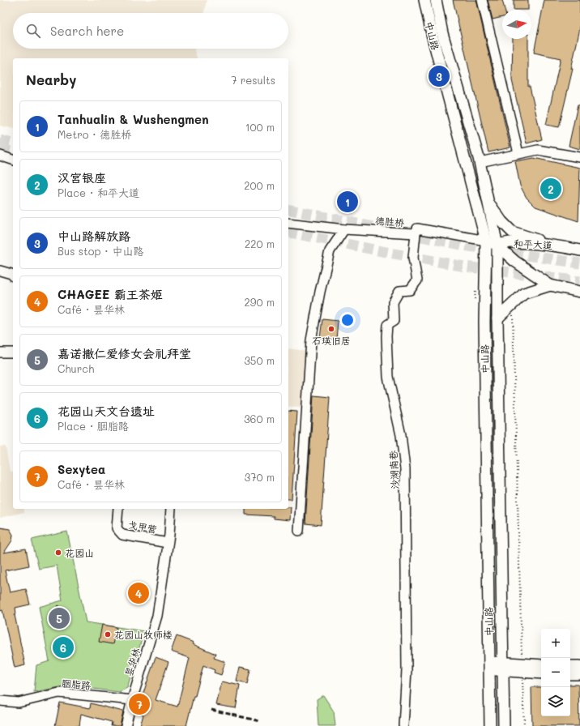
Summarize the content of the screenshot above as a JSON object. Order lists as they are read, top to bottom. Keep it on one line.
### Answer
{"streets":{"main road":["中山路","和平大道"],"street":["德胜桥","沙湖南巷","戈甲营","昙华林","胭脂路"]},"crossings":[["中山路","德胜桥"],["中山路","和平大道"],["德胜桥","沙湖南巷"],["戈甲营","昙华林"],["昙华林","胭脂路"]],"places":["石瑛旧居","花园山","花园山牧师楼"],"north":"right","page":{"search":"Search here","heading":["Nearby","7 results"],"pins":["3","2","1","4","5","6","7"],"list":[{"mark":"1","name":"Tanhualin & Wushengmen","note":"Metro · 德胜桥","value":"100 m"},{"mark":"2","name":"汉宫银座","note":"Place · 和平大道","value":"200 m"},{"mark":"3","name":"中山路解放路","note":"Bus stop · 中山路","value":"220 m"},{"mark":"4","name":"CHAGEE 霸王茶姬","note":"Café · 昙华林","value":"290 m"},{"mark":"5","name":"嘉诺撒仁爱修女会礼拜堂","note":"Church","value":"350 m"},{"mark":"6","name":"花园山天文台遗址","note":"Place · 胭脂路","value":"360 m"},{"mark":"7","name":"Sexytea","note":"Café · 昙华林","value":"370 m"}],"map_buttons":["+","−"]}}
